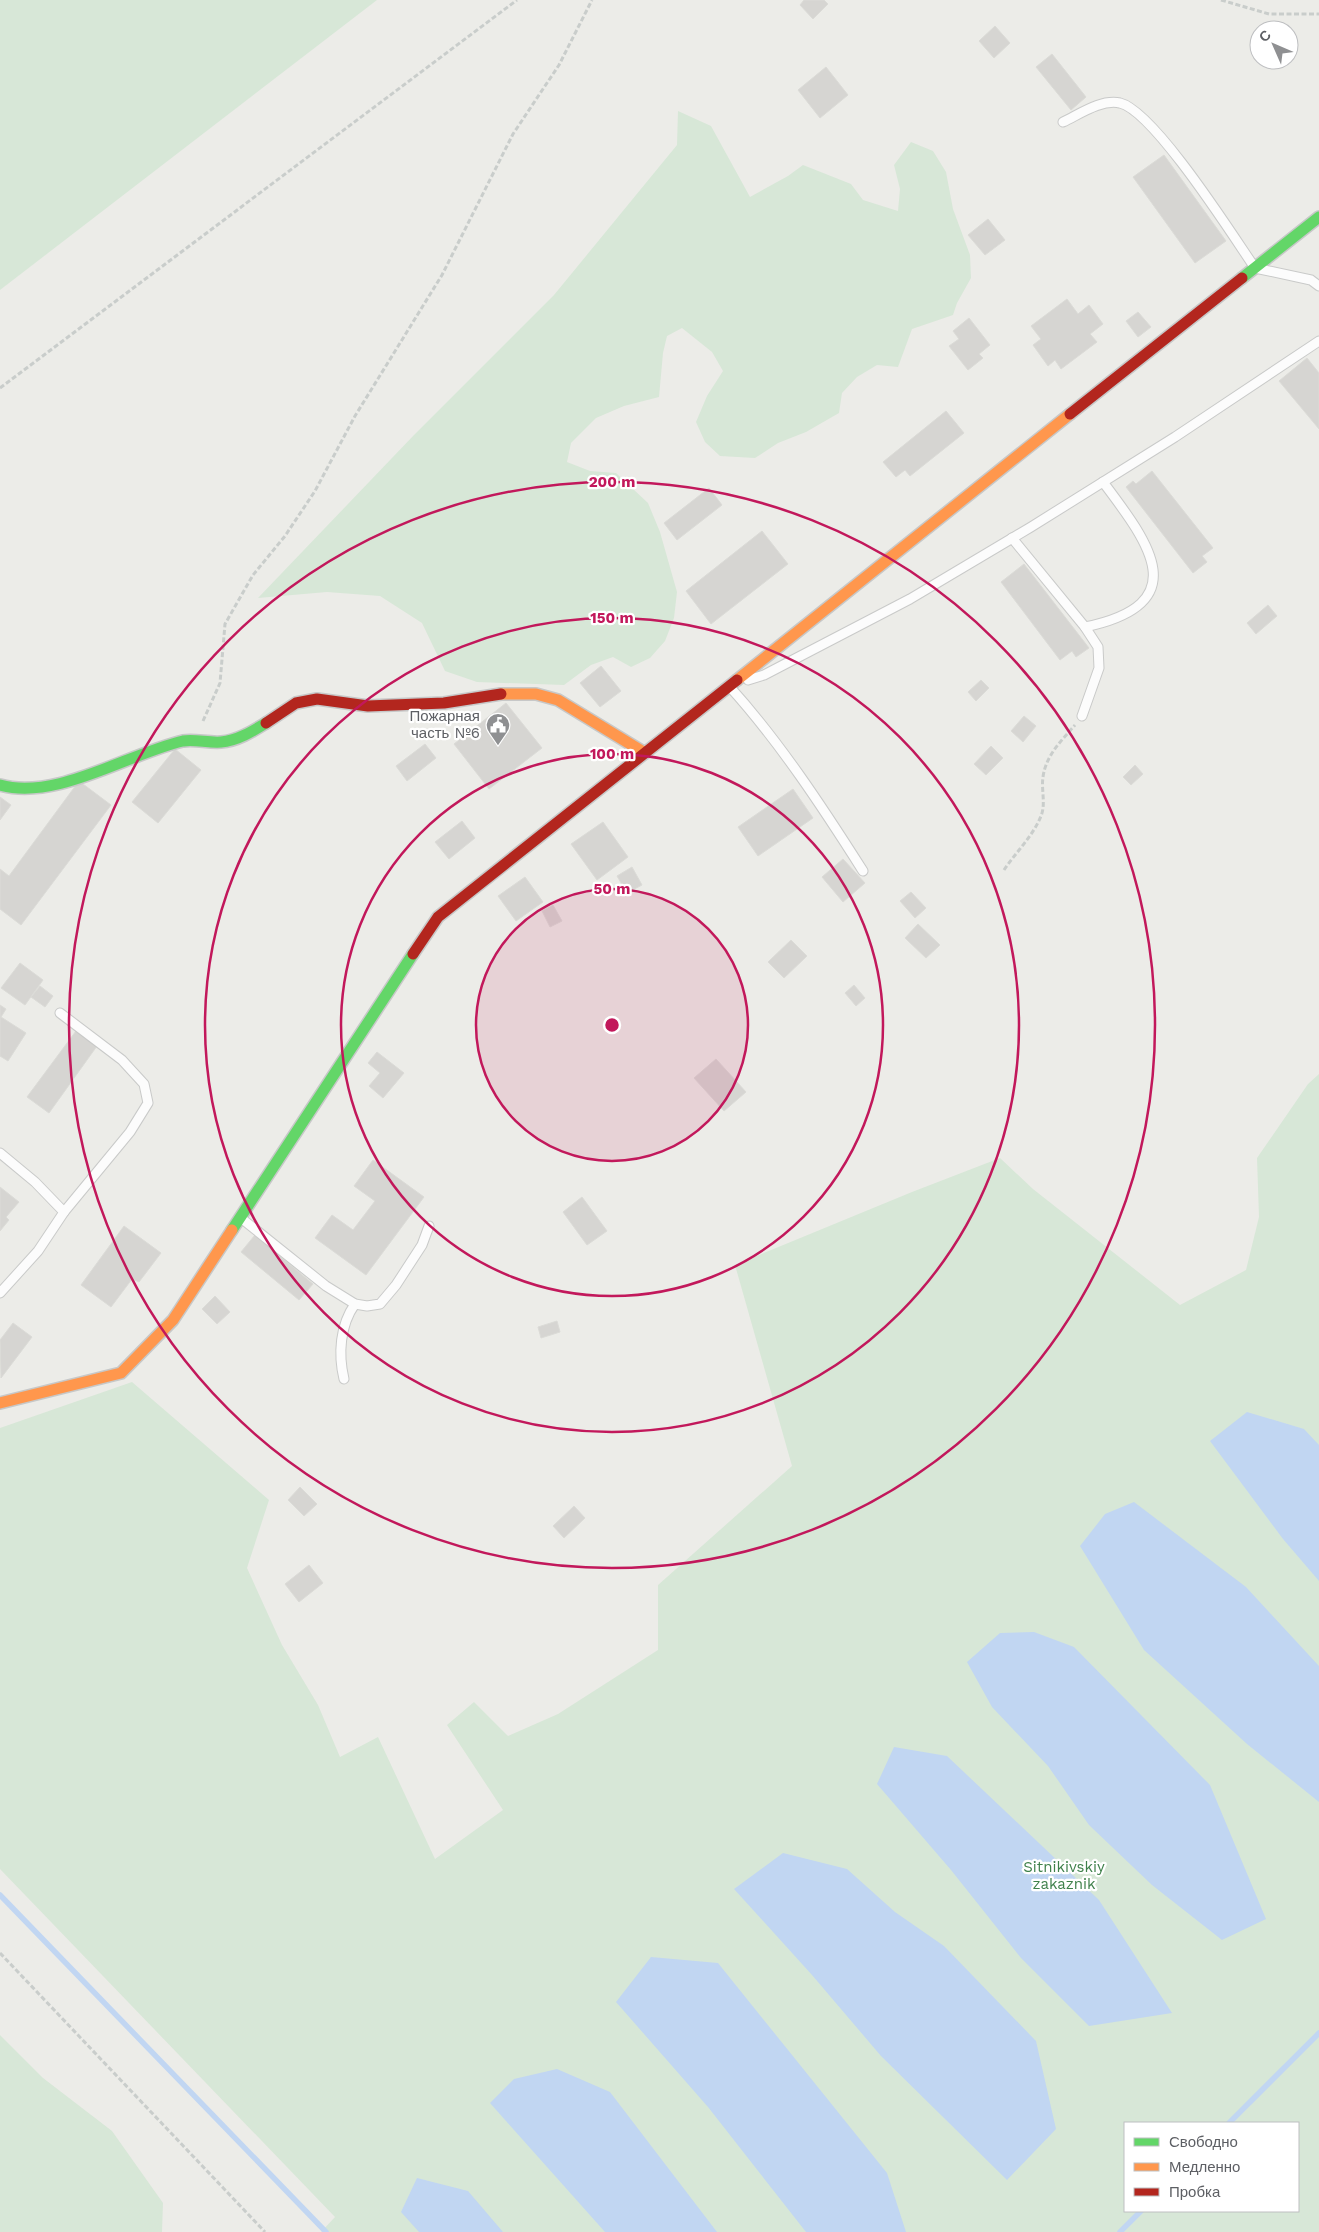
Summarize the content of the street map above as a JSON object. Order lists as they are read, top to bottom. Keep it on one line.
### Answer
{"parks":["Sitnikivskiy zakaznik"],"places":{"public building":["Пожарная часть №6"]},"legend":["Свободно","Медленно","Пробка"],"north":"top left","rings":["200 m","150 m","100 m","50 m"]}
